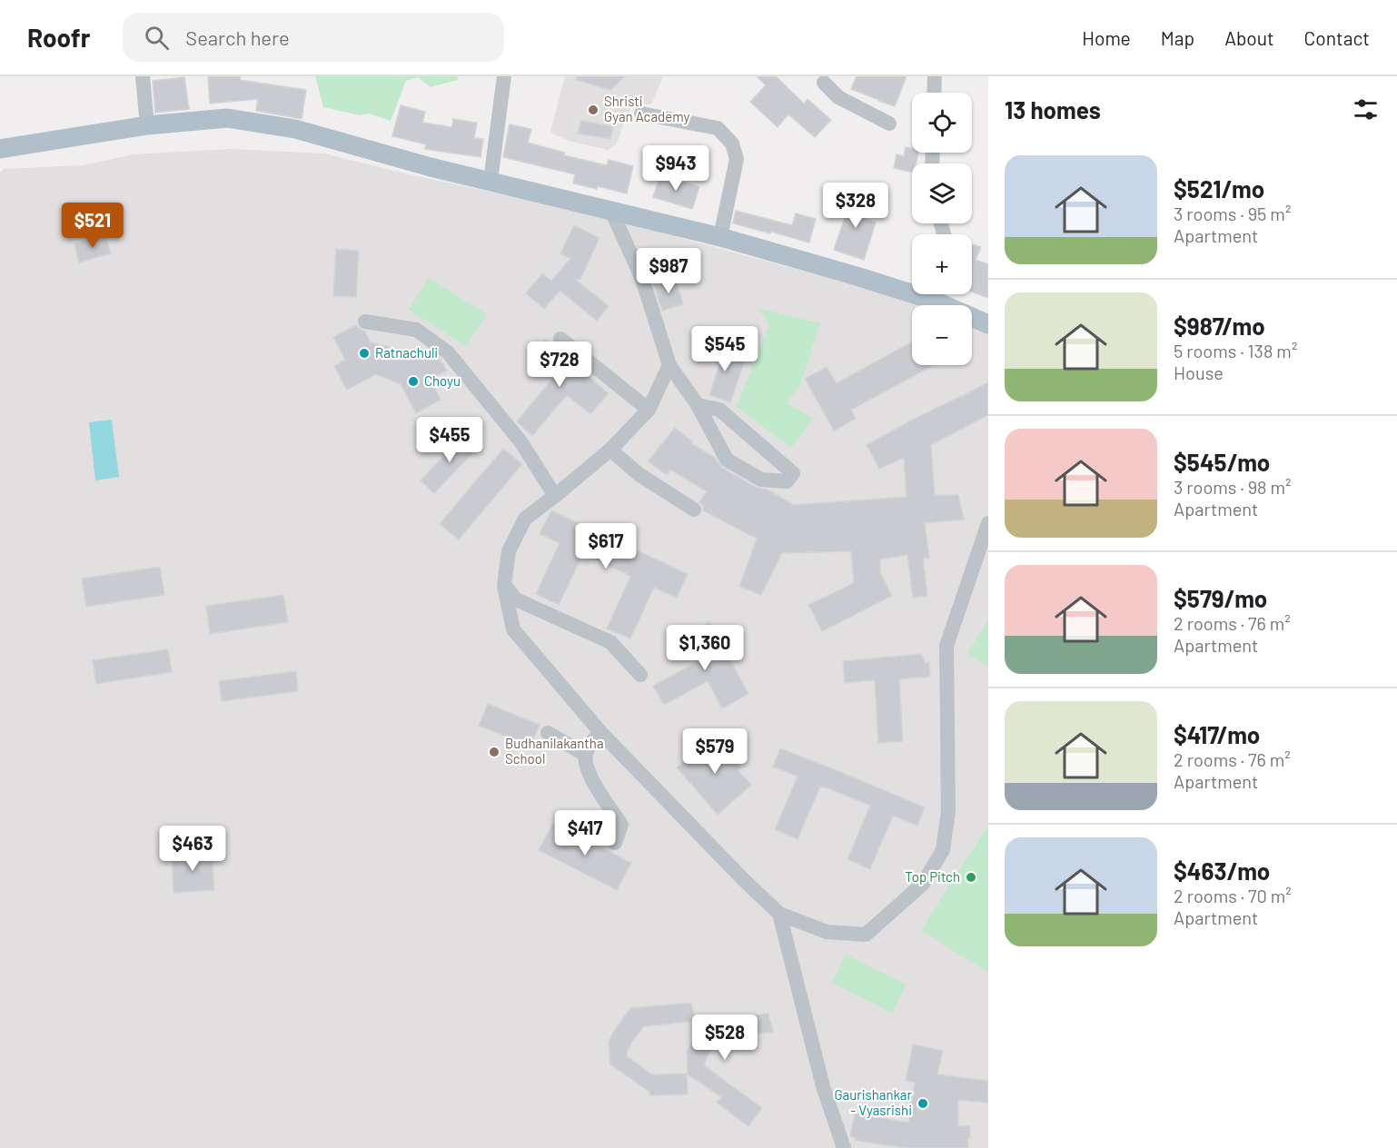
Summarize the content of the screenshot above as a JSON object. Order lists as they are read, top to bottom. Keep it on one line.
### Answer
{"places":["Shristi Gyan Academy","Ratnachuli","Choyu","Budhanilakantha School","Top Pitch","Gaurishankar - Vyasrishi"],"page":{"header":"Roofr","search":"Search here","nav":["Home","Map","About","Contact"],"heading":"13 homes","map_buttons":["+","−"],"list":[{"name":"$521/mo","note":"3 rooms · 95 m² · Apartment"},{"name":"$987/mo","note":"5 rooms · 138 m² · House"},{"name":"$545/mo","note":"3 rooms · 98 m² · Apartment"},{"name":"$579/mo","note":"2 rooms · 76 m² · Apartment"},{"name":"$417/mo","note":"2 rooms · 76 m² · Apartment"},{"name":"$463/mo","note":"2 rooms · 70 m² · Apartment"}],"price":["$943","$328","$521","$987","$545","$728","$455","$617","$1,360","$579","$417","$463","$528"]}}
